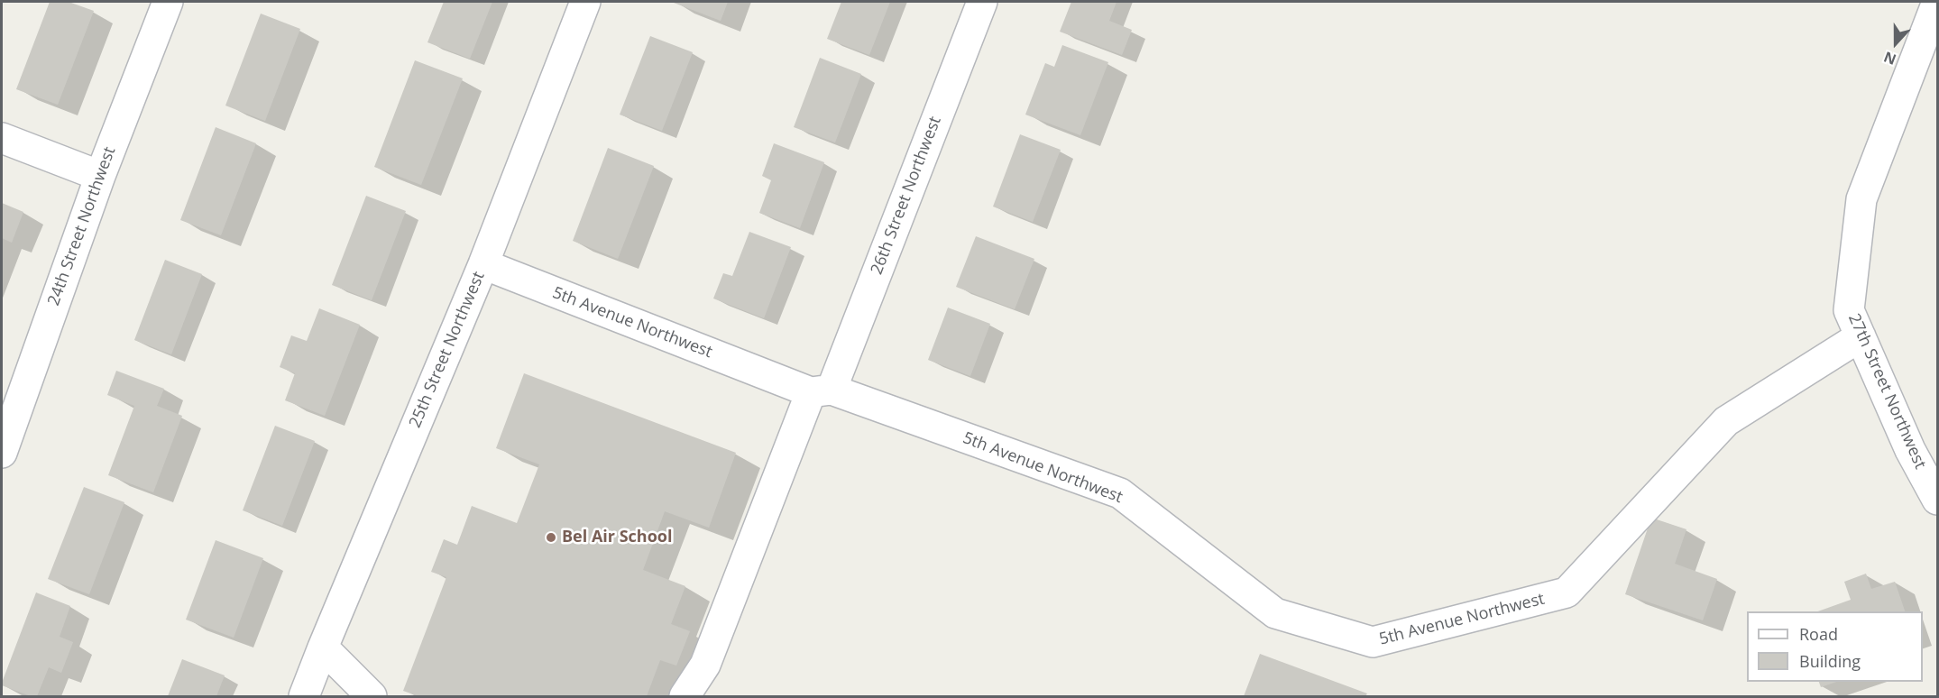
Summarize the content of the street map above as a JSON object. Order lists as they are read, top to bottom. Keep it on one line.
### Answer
{"streets":{"street":["26th Street Northwest","24th Street Northwest","5th Avenue Northwest","25th Street Northwest","27th Street Northwest"]},"crossings":[["26th Street Northwest","5th Avenue Northwest"],["5th Avenue Northwest","25th Street Northwest"],["5th Avenue Northwest","27th Street Northwest"]],"places":["Bel Air School"],"legend":["Road","Building"],"north":"bottom"}
